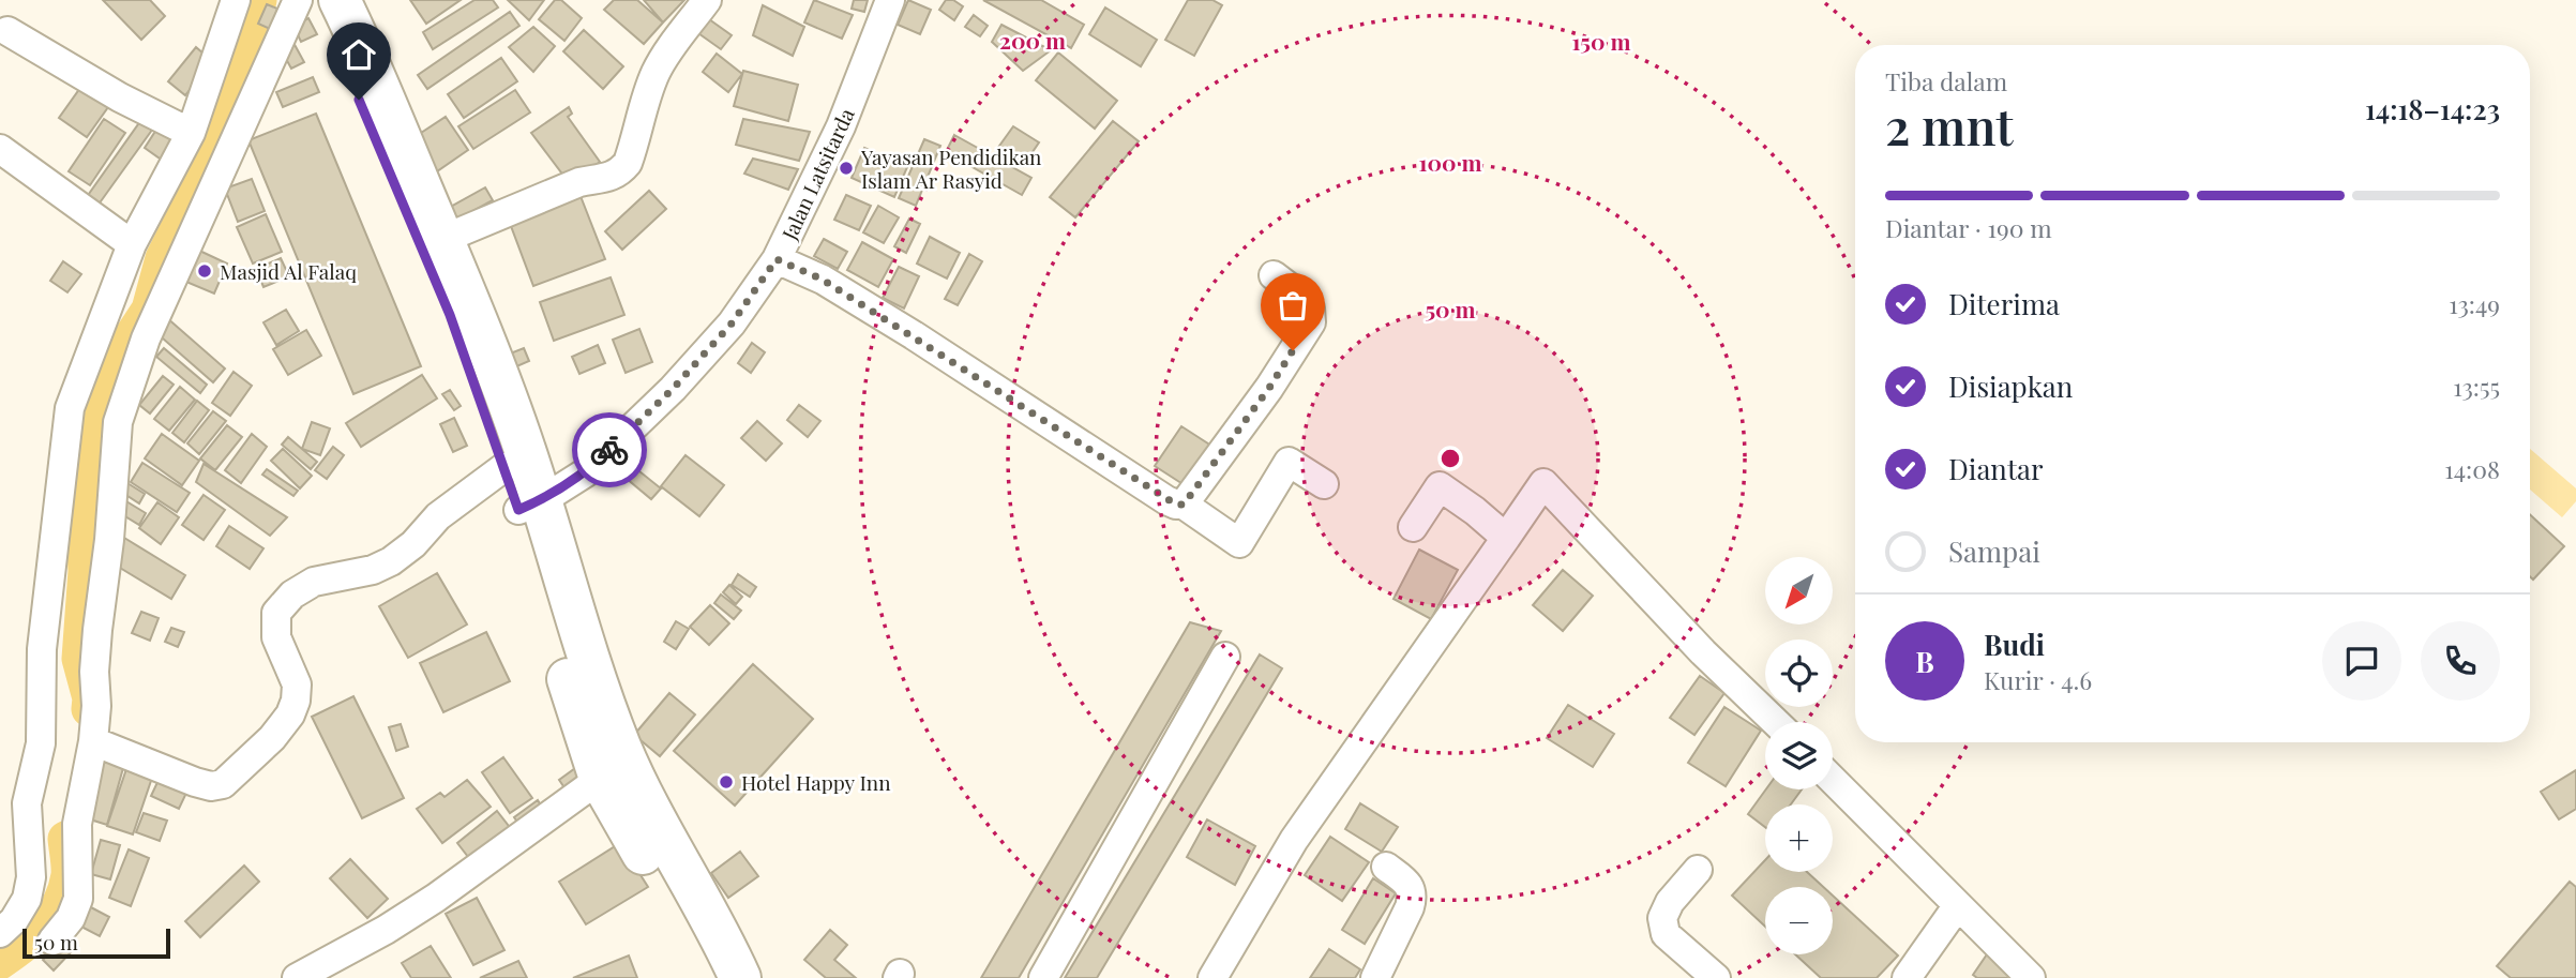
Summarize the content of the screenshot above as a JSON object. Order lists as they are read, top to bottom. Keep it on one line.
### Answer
{"streets":{"street":["Jalan Latsitarda"]},"places":["Yayasan Pendidikan Islam Ar Rasyid","Masjid Al Falaq","Hotel Happy Inn"],"scale_bar":"50 m","north":"bottom left","page":{"heading":["2 mnt","Tiba dalam","14:18–14:23"],"panel":["Budi","Kurir · 4.6"],"bar":"Diantar · 190 m","list":[["Diterima","13:49"],["Disiapkan","13:55"],["Diantar","14:08"],"Sampai"],"map_buttons":["+","−"],"round":"B","scale":"50 m"},"rings":["200 m","150 m","100 m","50 m"]}
